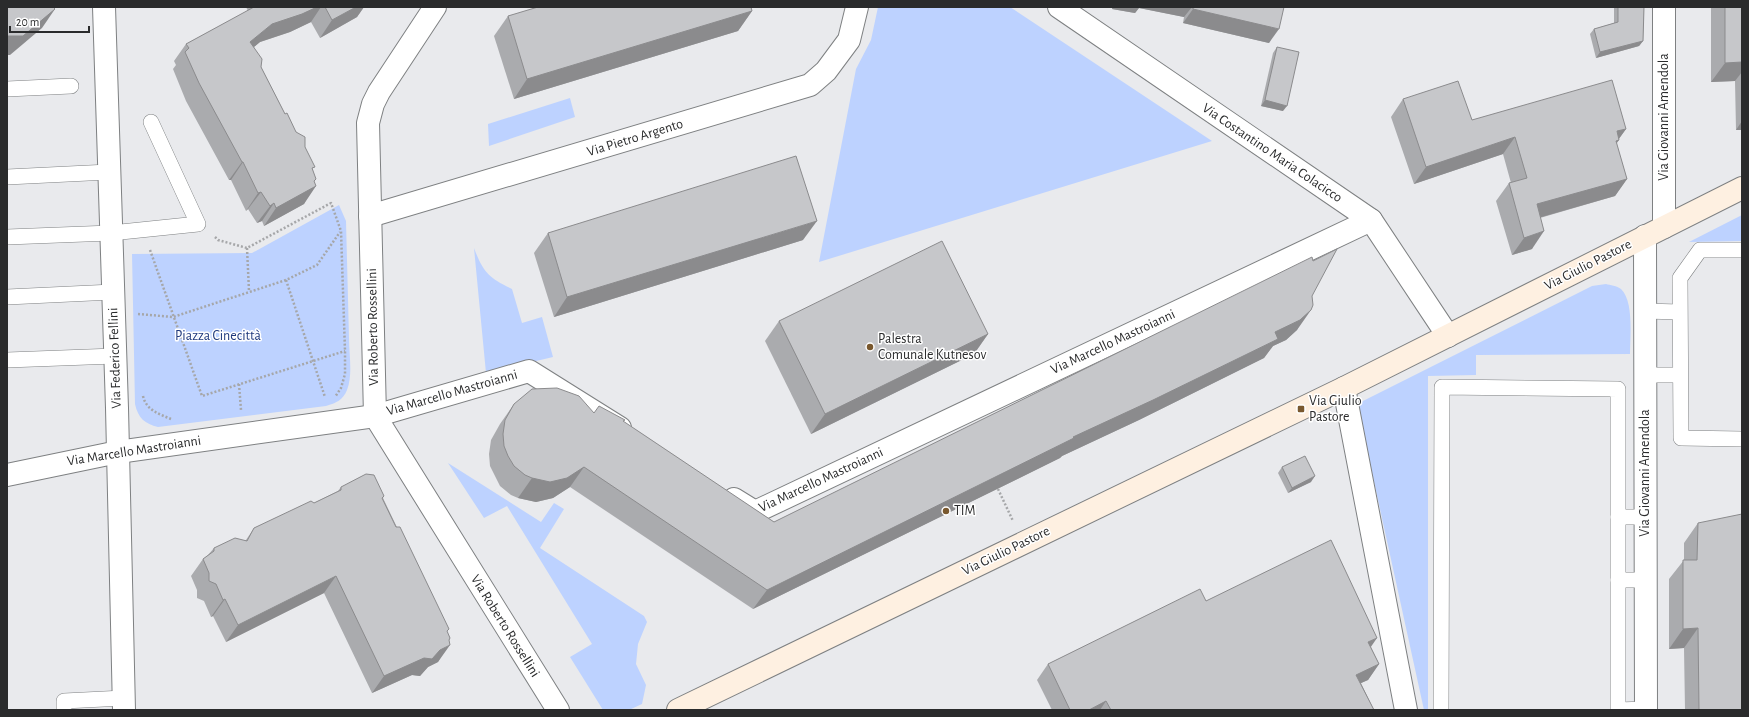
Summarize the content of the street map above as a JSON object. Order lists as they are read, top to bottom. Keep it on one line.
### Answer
{"streets":{"street":["Via Giovanni Amendola","Via Pietro Argento","Via Costantino Maria Colacicco","Via Giulio Pastore","Via Roberto Rossellini","Via Marcello Mastroianni","Via Federico Fellini"]},"crossings":[["Via Giovanni Amendola","Via Giulio Pastore"],["Via Pietro Argento","Via Roberto Rossellini"],["Via Costantino Maria Colacicco","Via Giulio Pastore"],["Via Costantino Maria Colacicco","Via Marcello Mastroianni"],["Via Roberto Rossellini","Via Marcello Mastroianni"],["Via Marcello Mastroianni","Via Federico Fellini"]],"parks":["Piazza Cinecittà"],"places":{"other":["Palestra Comunale Kutnesov","TIM"],"transit":["Via Giulio Pastore"]},"scale_bar":"20 m"}
